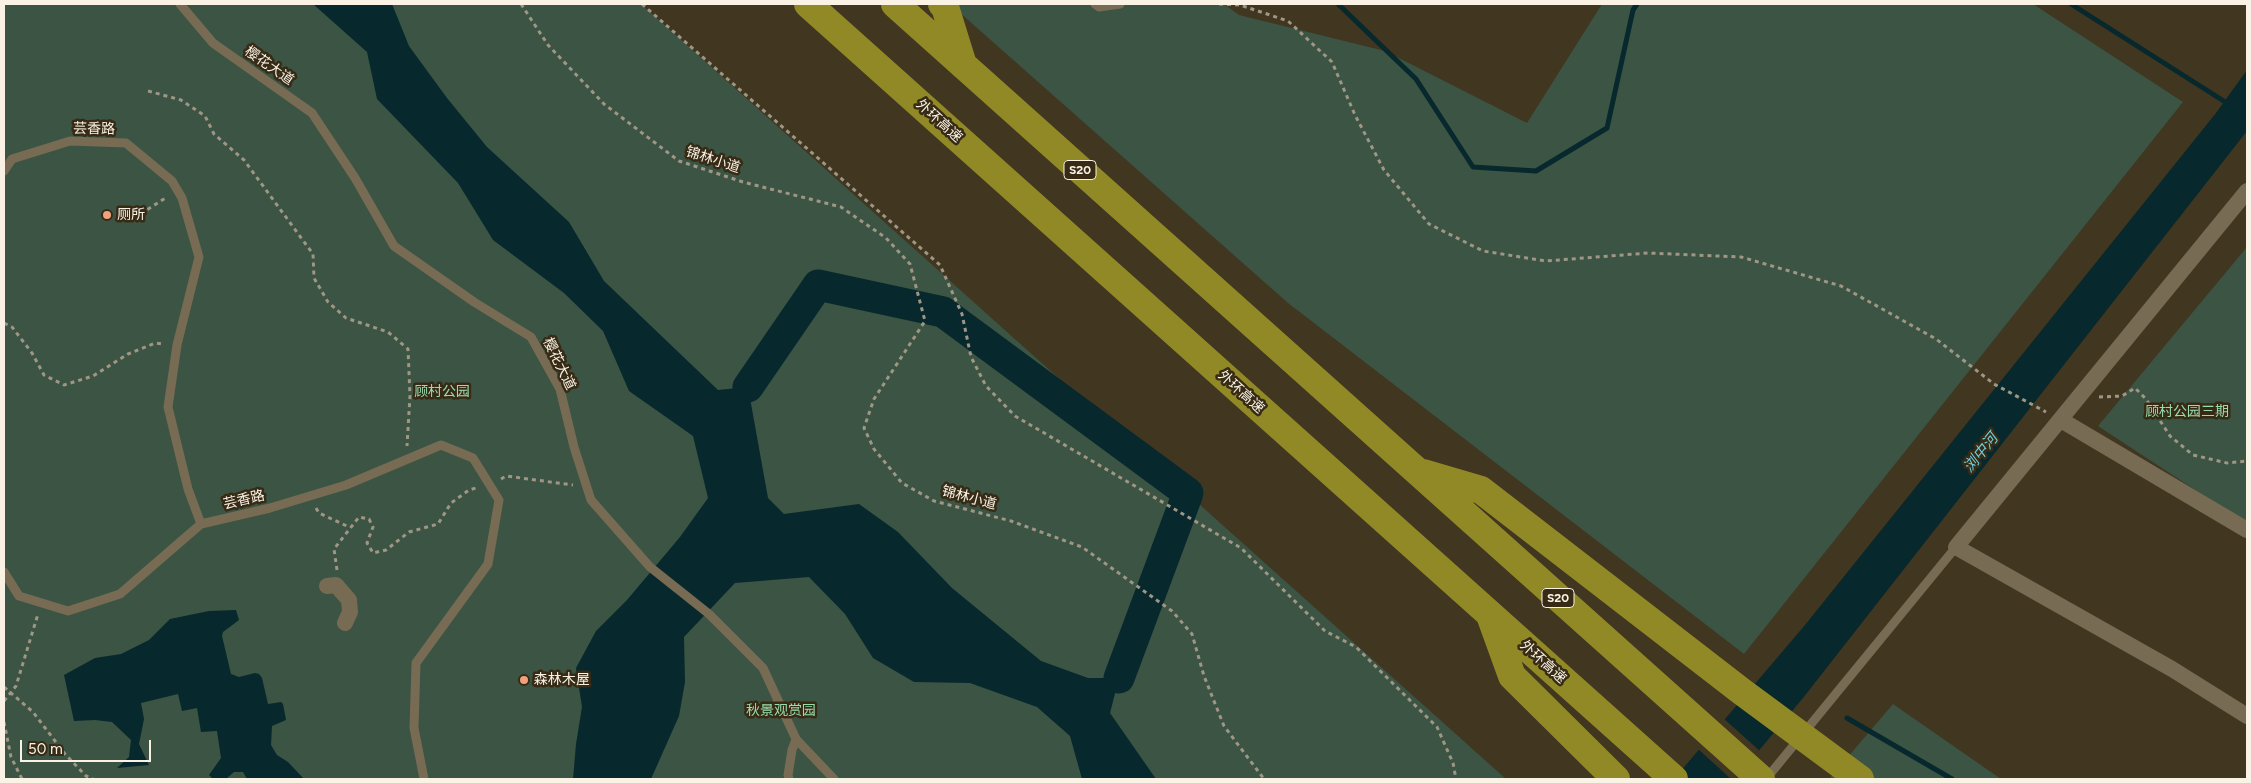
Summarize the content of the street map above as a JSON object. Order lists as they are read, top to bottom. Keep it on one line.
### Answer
{"streets":{"highway":["外环高速","S20"],"lane":["樱花大道","芸香路"],"path":["锦林小道"]},"water":["浏中河"],"parks":["顾村公园","顾村公园三期","秋景观赏园"],"places":["厕所","森林木屋"],"scale_bar":"50 m"}
